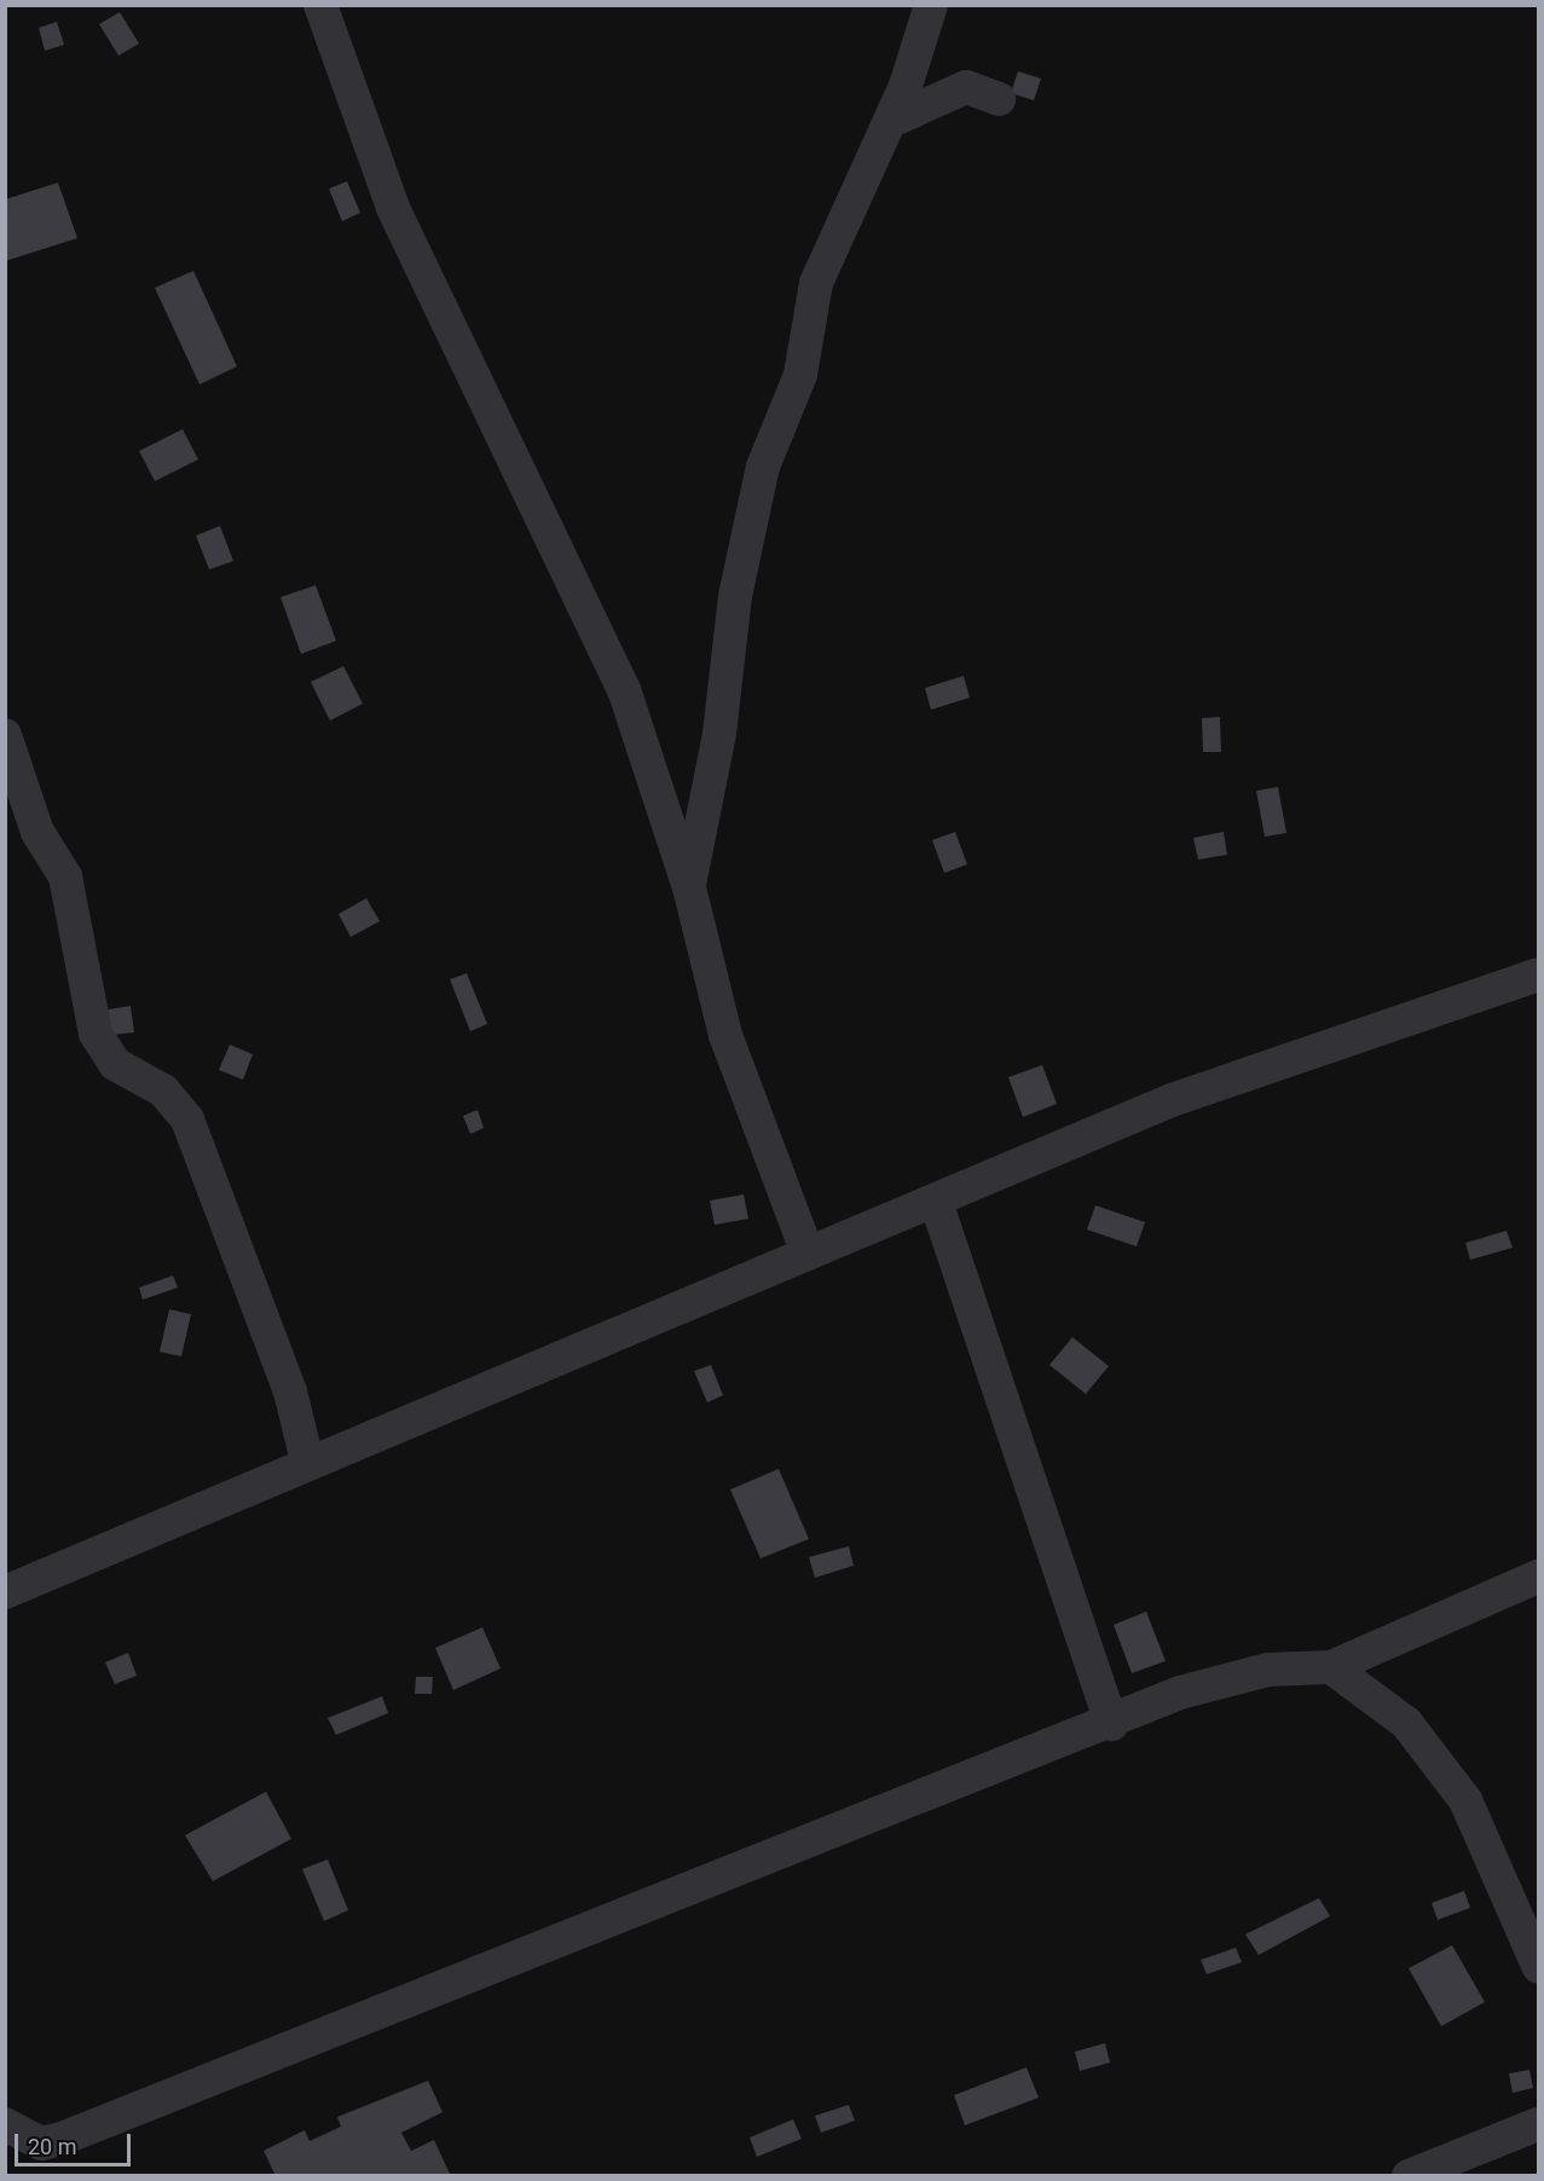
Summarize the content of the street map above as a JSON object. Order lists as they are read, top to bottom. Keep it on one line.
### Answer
{"scale_bar":"20 m"}
